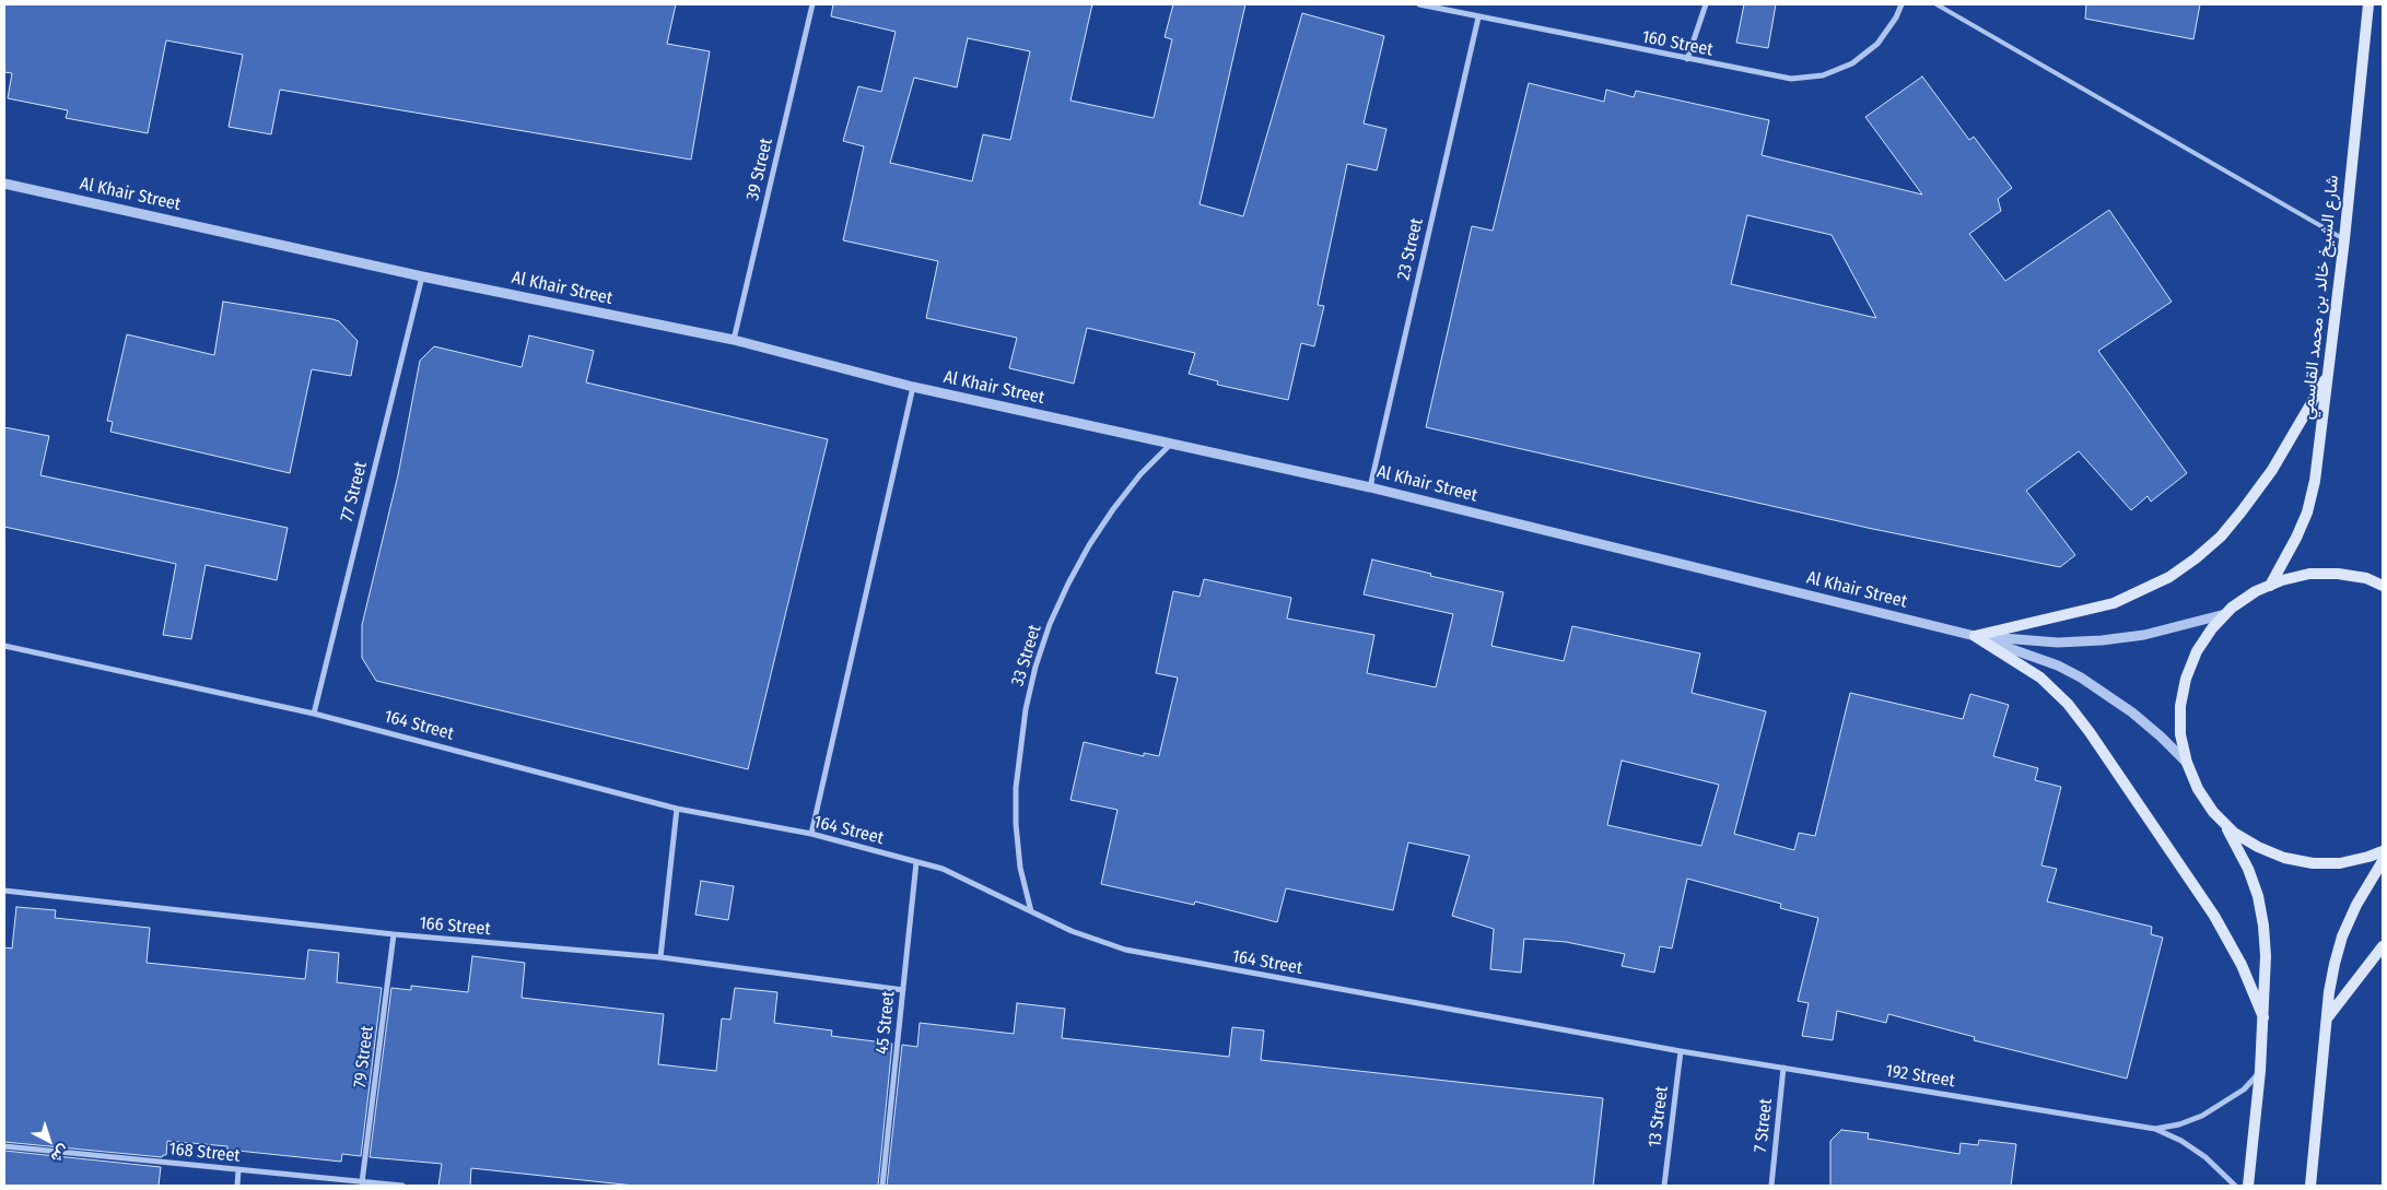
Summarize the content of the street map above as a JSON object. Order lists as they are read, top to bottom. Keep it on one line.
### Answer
{"streets":{"main road":["شارع الشيخ خالد بن محمد القاسمي"],"street":["160 Street","39 Street","Al Khair Street","23 Street","77 Street","33 Street","164 Street","166 Street","45 Street","79 Street","192 Street","13 Street","7 Street","168 Street"]},"crossings":[["160 Street","23 Street"],["39 Street","Al Khair Street"],["Al Khair Street","23 Street"],["Al Khair Street","77 Street"],["Al Khair Street","33 Street"],["77 Street","164 Street"],["33 Street","164 Street"],["164 Street","45 Street"],["164 Street","192 Street"],["164 Street","13 Street"],["166 Street","45 Street"],["166 Street","79 Street"],["79 Street","168 Street"],["192 Street","13 Street"],["192 Street","7 Street"]],"north":"bottom right"}
